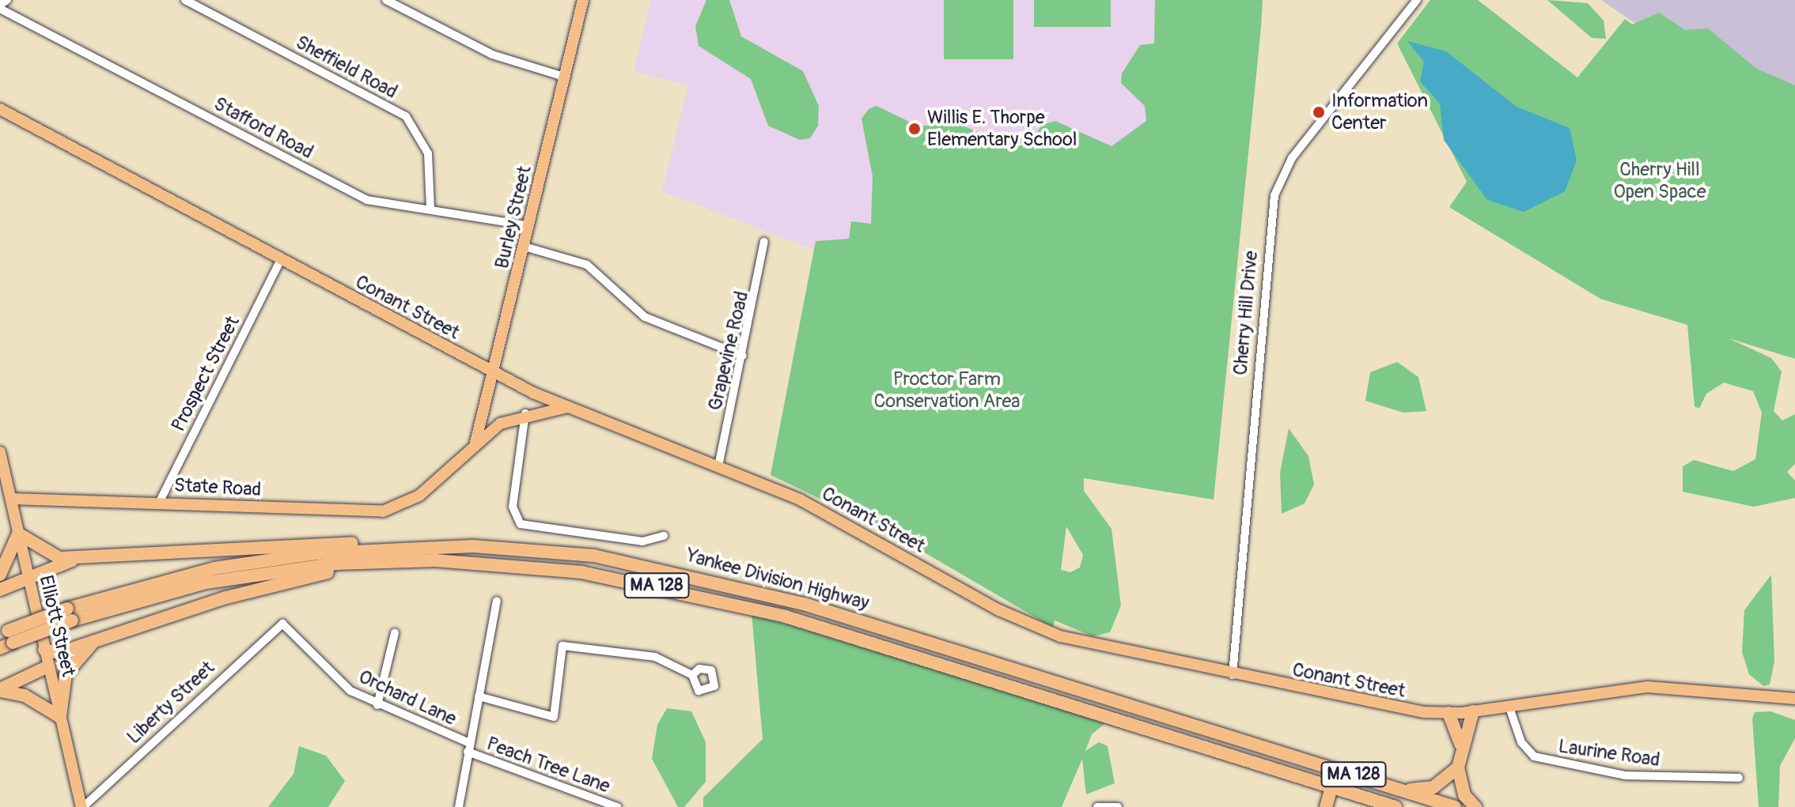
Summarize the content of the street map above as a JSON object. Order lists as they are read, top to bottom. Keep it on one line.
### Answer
{"streets":{"highway":["Yankee Division Highway","MA 128"],"main road":["Burley Street","Conant Street","State Road","Elliott Street"],"street":["Sheffield Road","Stafford Road","Cherry Hill Drive","Grapevine Road","Prospect Street","Orchard Lane","Liberty Street","Laurine Road","Peach Tree Lane"]},"crossings":[["Sheffield Road","Stafford Road"],["Stafford Road","Burley Street"],["Burley Street","Conant Street"],["Burley Street","State Road"],["Conant Street","Cherry Hill Drive"],["Conant Street","Grapevine Road"],["Conant Street","Prospect Street"],["Conant Street","Laurine Road"],["Prospect Street","State Road"],["State Road","Elliott Street"],["Elliott Street","Liberty Street"],["Orchard Lane","Liberty Street"],["Orchard Lane","Peach Tree Lane"]],"parks":["Cherry Hill Open Space","Proctor Farm Conservation Area"],"places":["Information Center","Willis E. Thorpe Elementary School"]}
